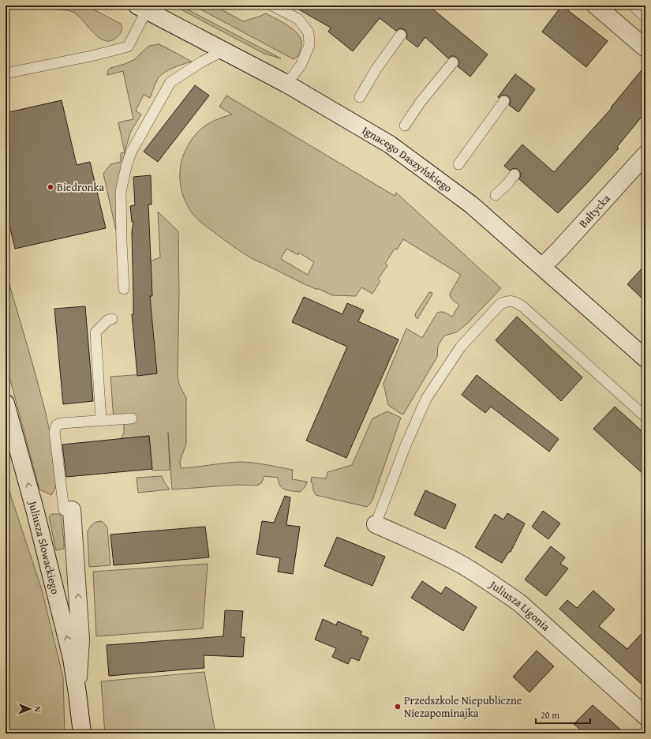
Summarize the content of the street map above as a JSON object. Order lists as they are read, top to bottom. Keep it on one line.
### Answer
{"streets":{"street":["Ignacego Daszyńskiego","Bałtycka","Juliusza Słowackiego","Juliusza Ligonia"]},"crossings":[["Ignacego Daszyńskiego","Bałtycka"]],"one_way":["Juliusza Słowackiego"],"places":["Biedronka","Przedszkole Niepubliczne Niezapominajka"],"scale_bar":"20 m","north":"right"}
